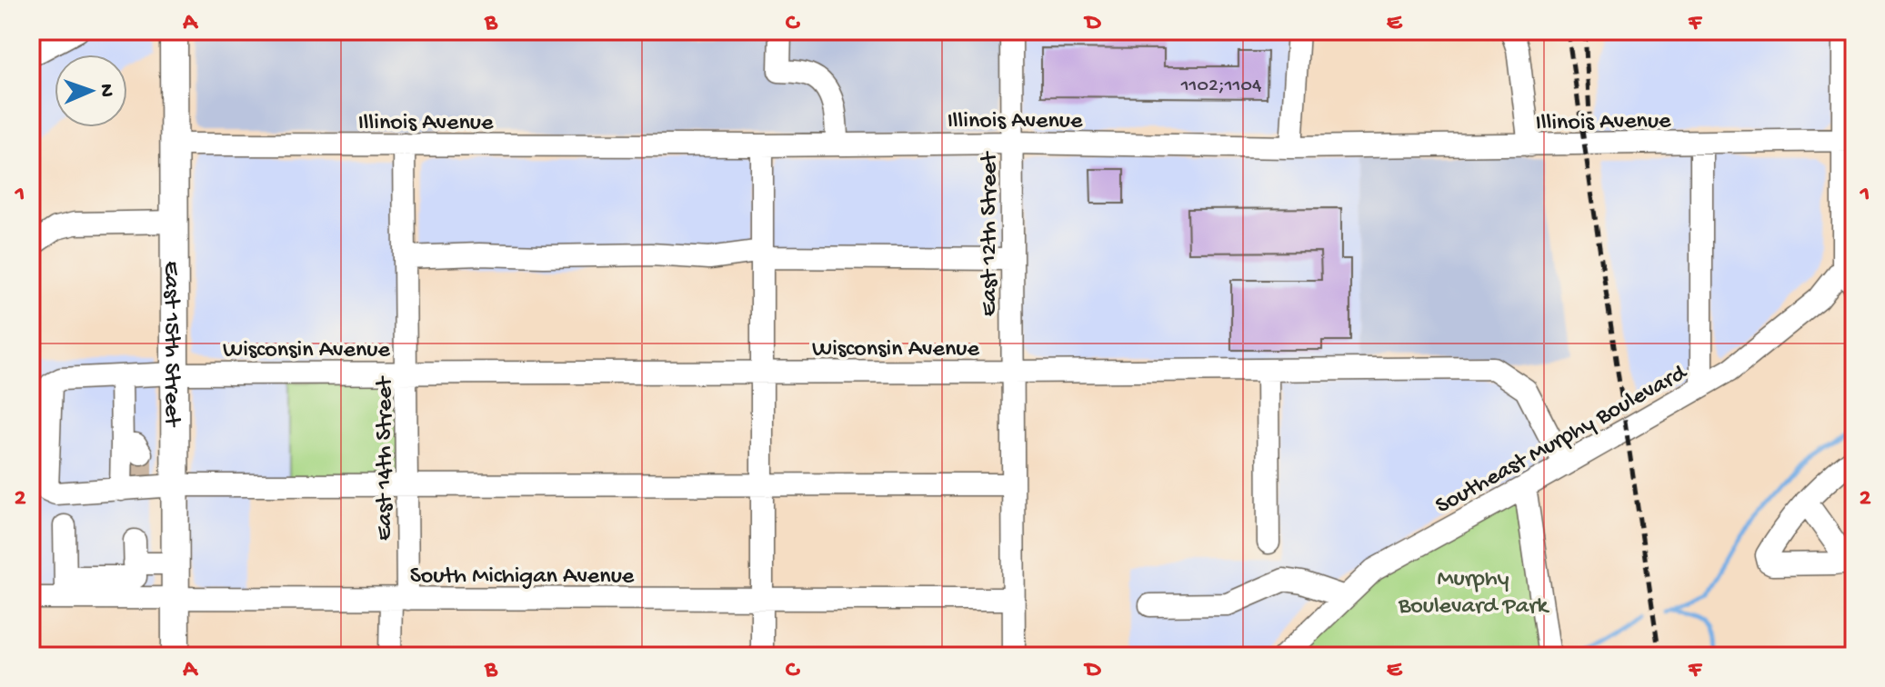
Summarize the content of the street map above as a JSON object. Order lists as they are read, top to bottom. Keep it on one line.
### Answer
{"streets":{"main road":["East 15th Street"],"street":["Illinois Avenue","East 12th Street","Wisconsin Avenue","Southeast Murphy Boulevard","East 14th Street","South Michigan Avenue"]},"crossings":[["Illinois Avenue","East 12th Street"],["Illinois Avenue","East 15th Street"],["Illinois Avenue","East 14th Street"],["East 12th Street","Wisconsin Avenue"],["East 12th Street","South Michigan Avenue"],["East 15th Street","Wisconsin Avenue"],["East 15th Street","South Michigan Avenue"],["Wisconsin Avenue","Southeast Murphy Boulevard"],["Wisconsin Avenue","East 14th Street"],["East 14th Street","South Michigan Avenue"]],"parks":["Murphy Boulevard Park"],"house_numbers":["1102;1104"],"north":"right","grid":{"columns":["A","B","C","D","E","F"],"rows":["1","2"]}}
